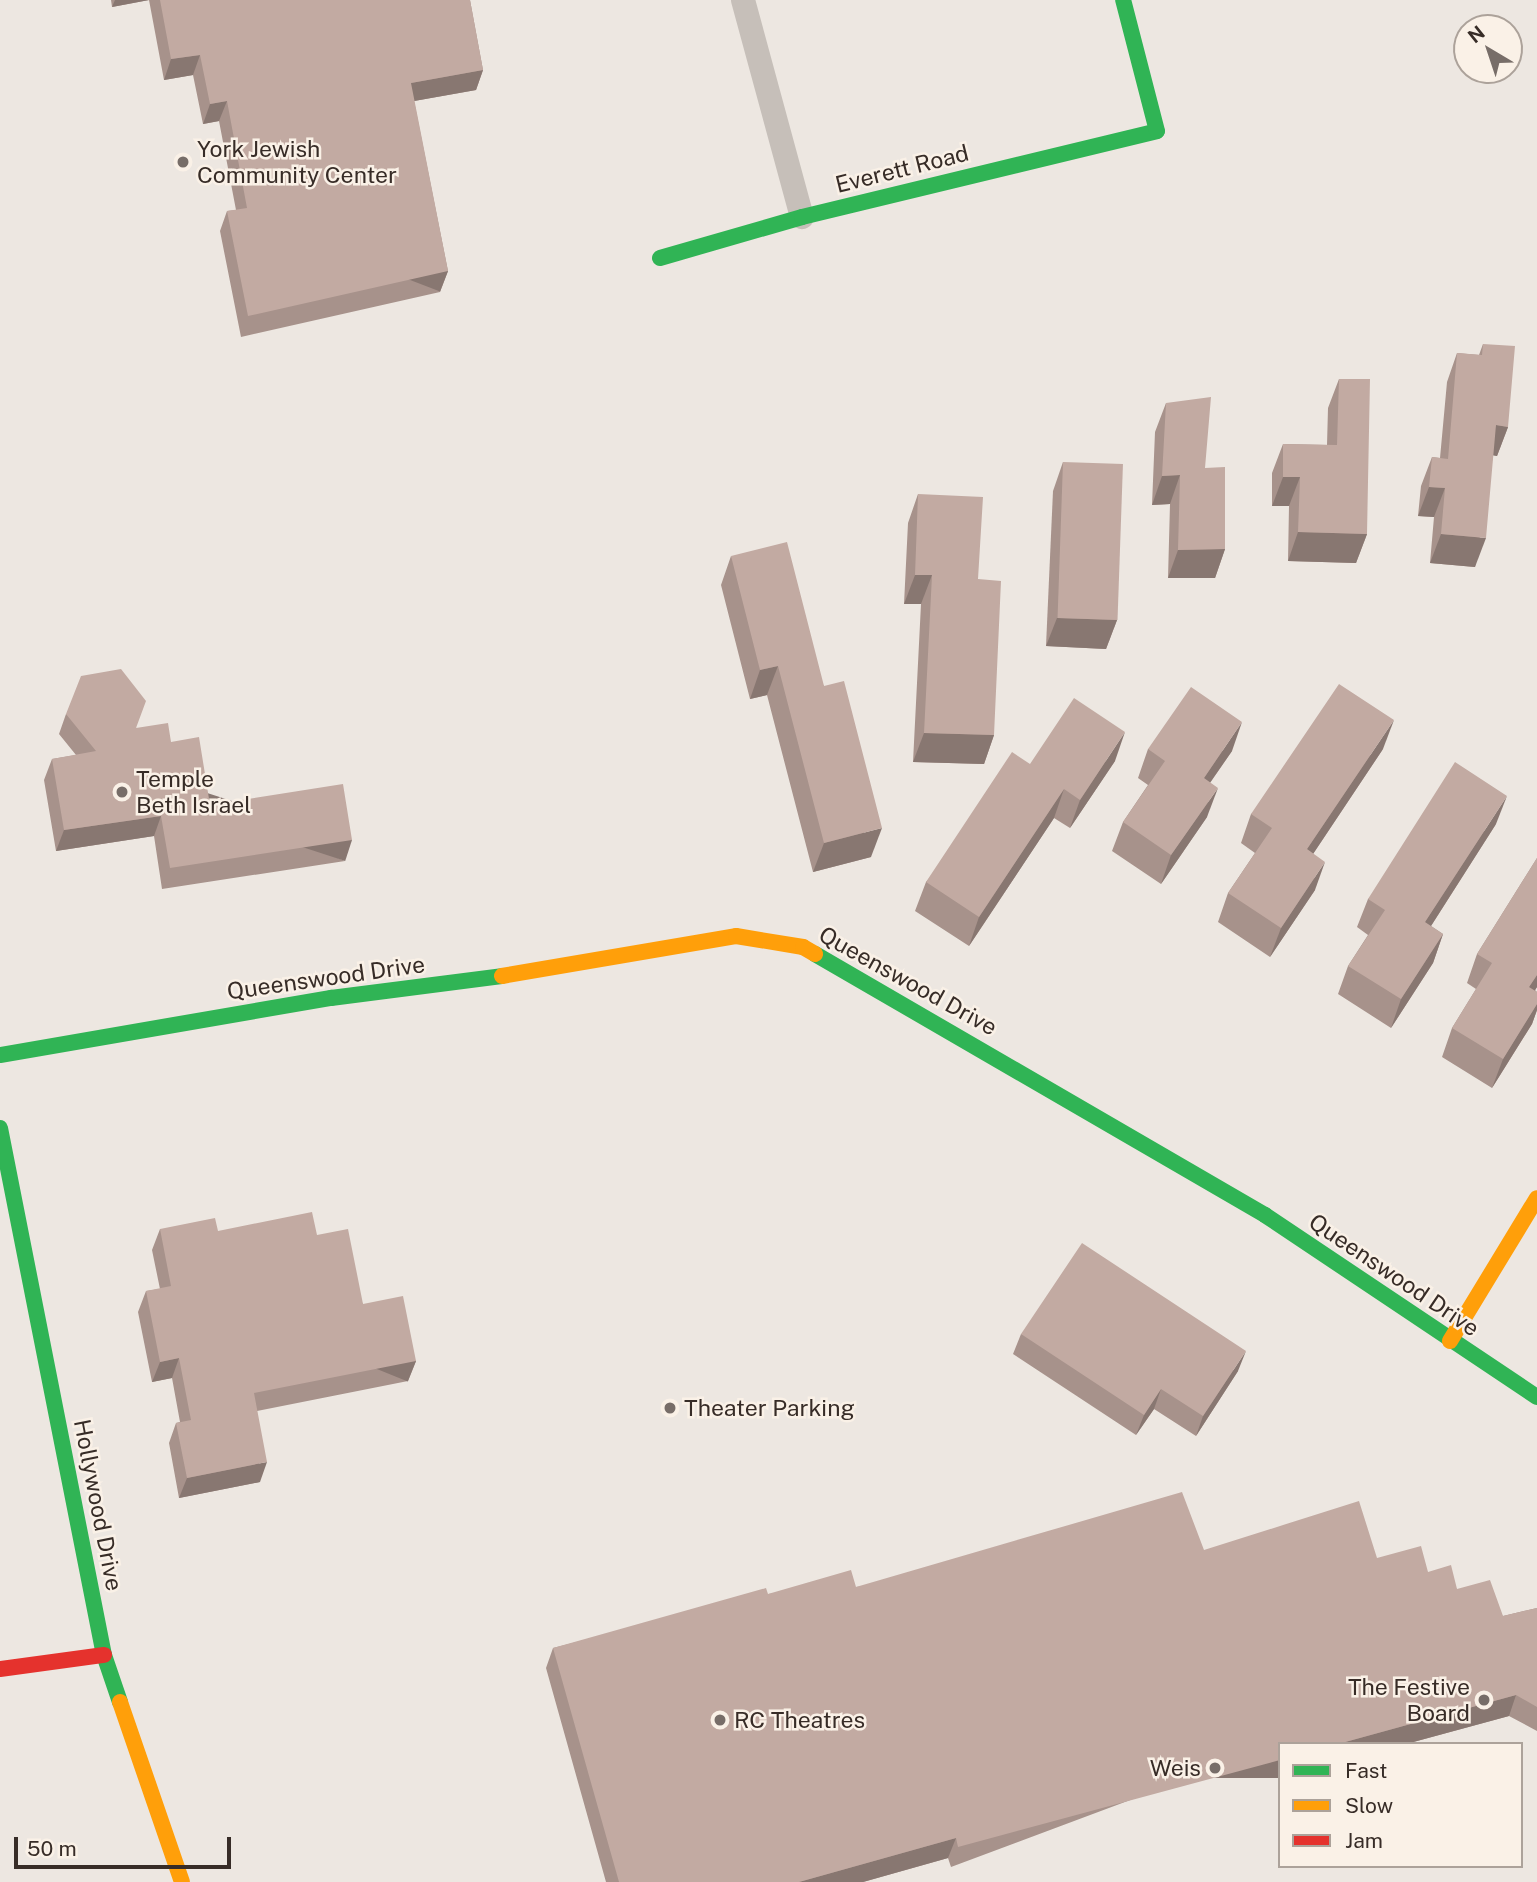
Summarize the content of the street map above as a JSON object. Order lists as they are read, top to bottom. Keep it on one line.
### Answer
{"streets":{"street":["Everett Road","Queenswood Drive","Hollywood Drive"]},"places":["York Jewish Community Center","Temple Beth Israel","Theater Parking","The Festive Board","RC Theatres","Weis"],"legend":["Fast","Slow","Jam"],"scale_bar":"50 m","north":"top left"}
